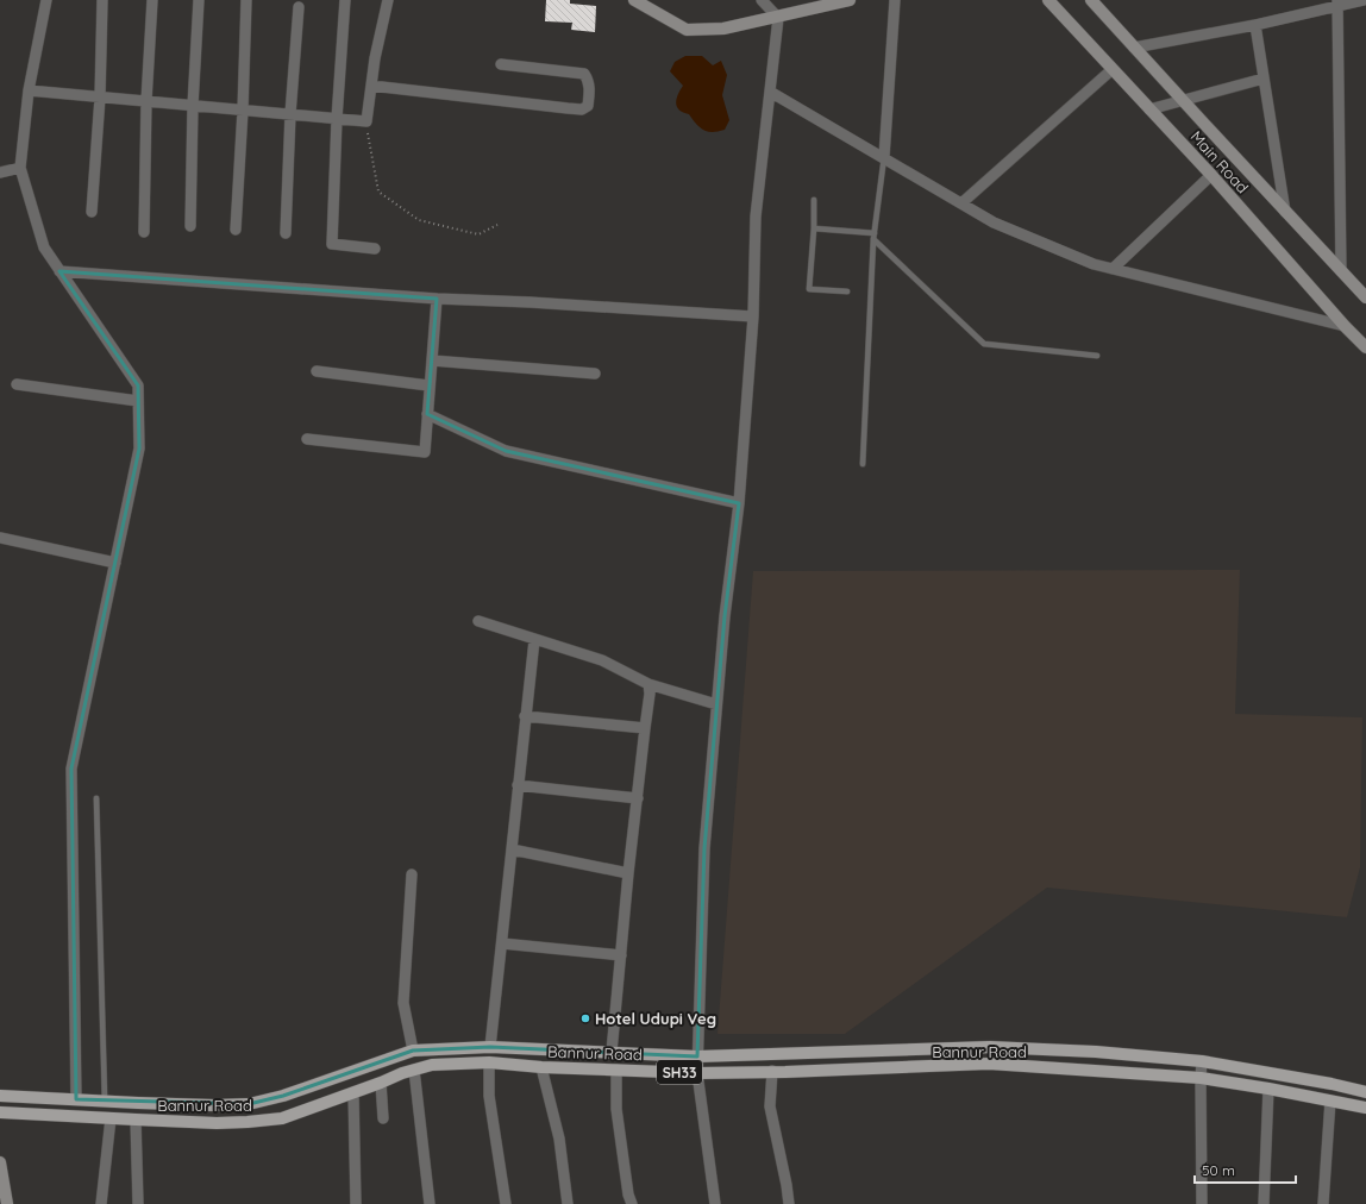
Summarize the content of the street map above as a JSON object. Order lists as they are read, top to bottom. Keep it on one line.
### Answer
{"streets":{"main road":["Bannur Road","SH33"],"street":["Main Road"]},"places":["Hotel Udupi Veg"],"scale_bar":"50 m"}
